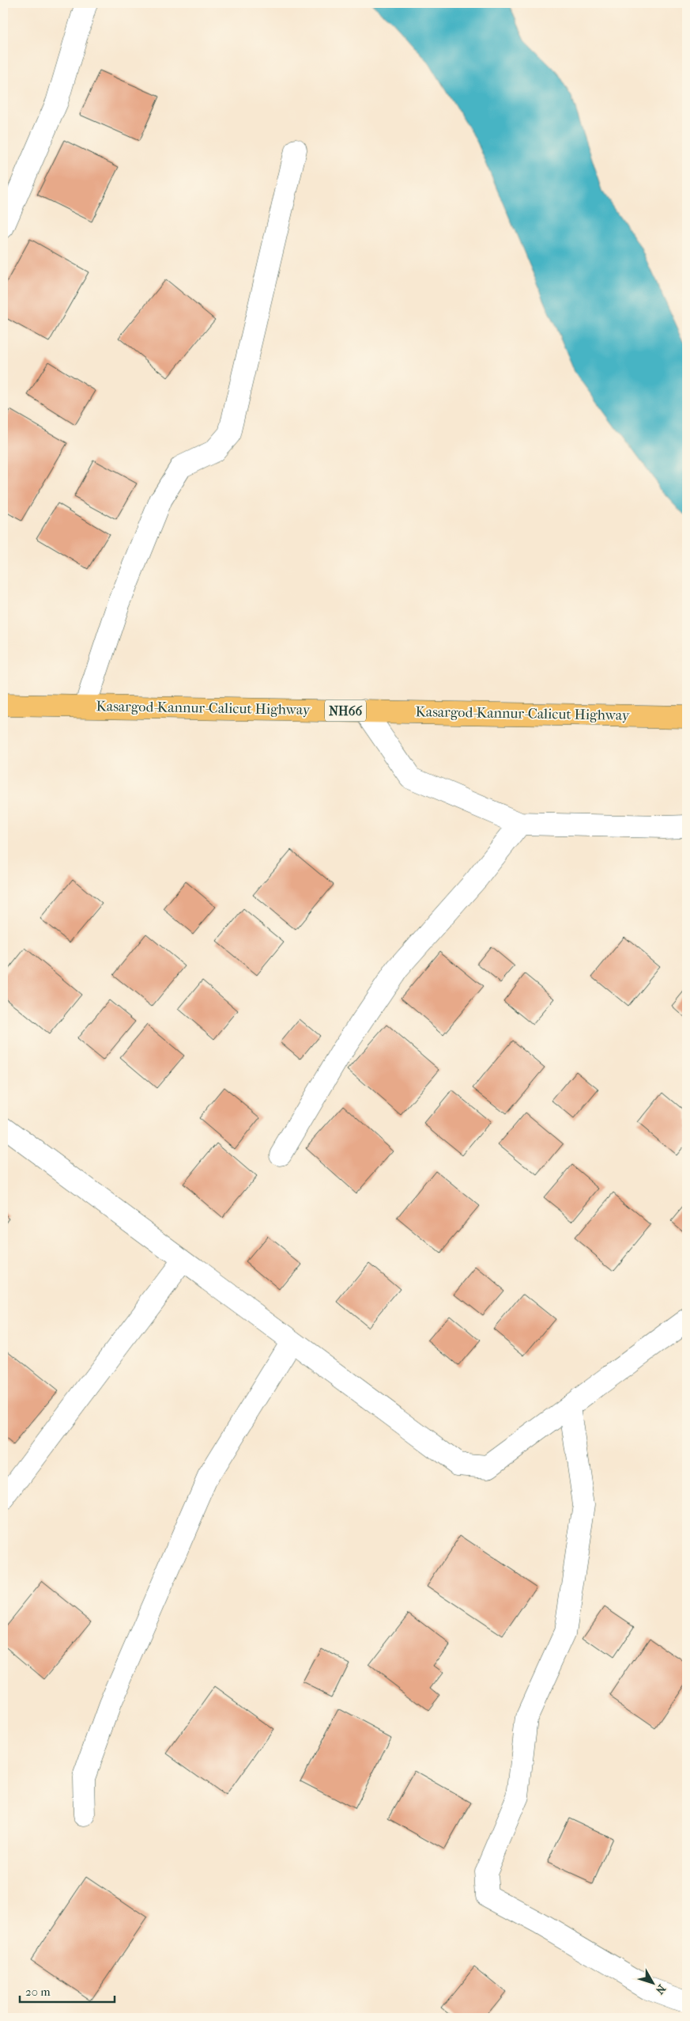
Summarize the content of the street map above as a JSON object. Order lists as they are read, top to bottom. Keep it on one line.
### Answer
{"streets":{"highway":["Kasargod-Kannur-Calicut Highway","NH66"]},"scale_bar":"20 m","north":"bottom right"}
